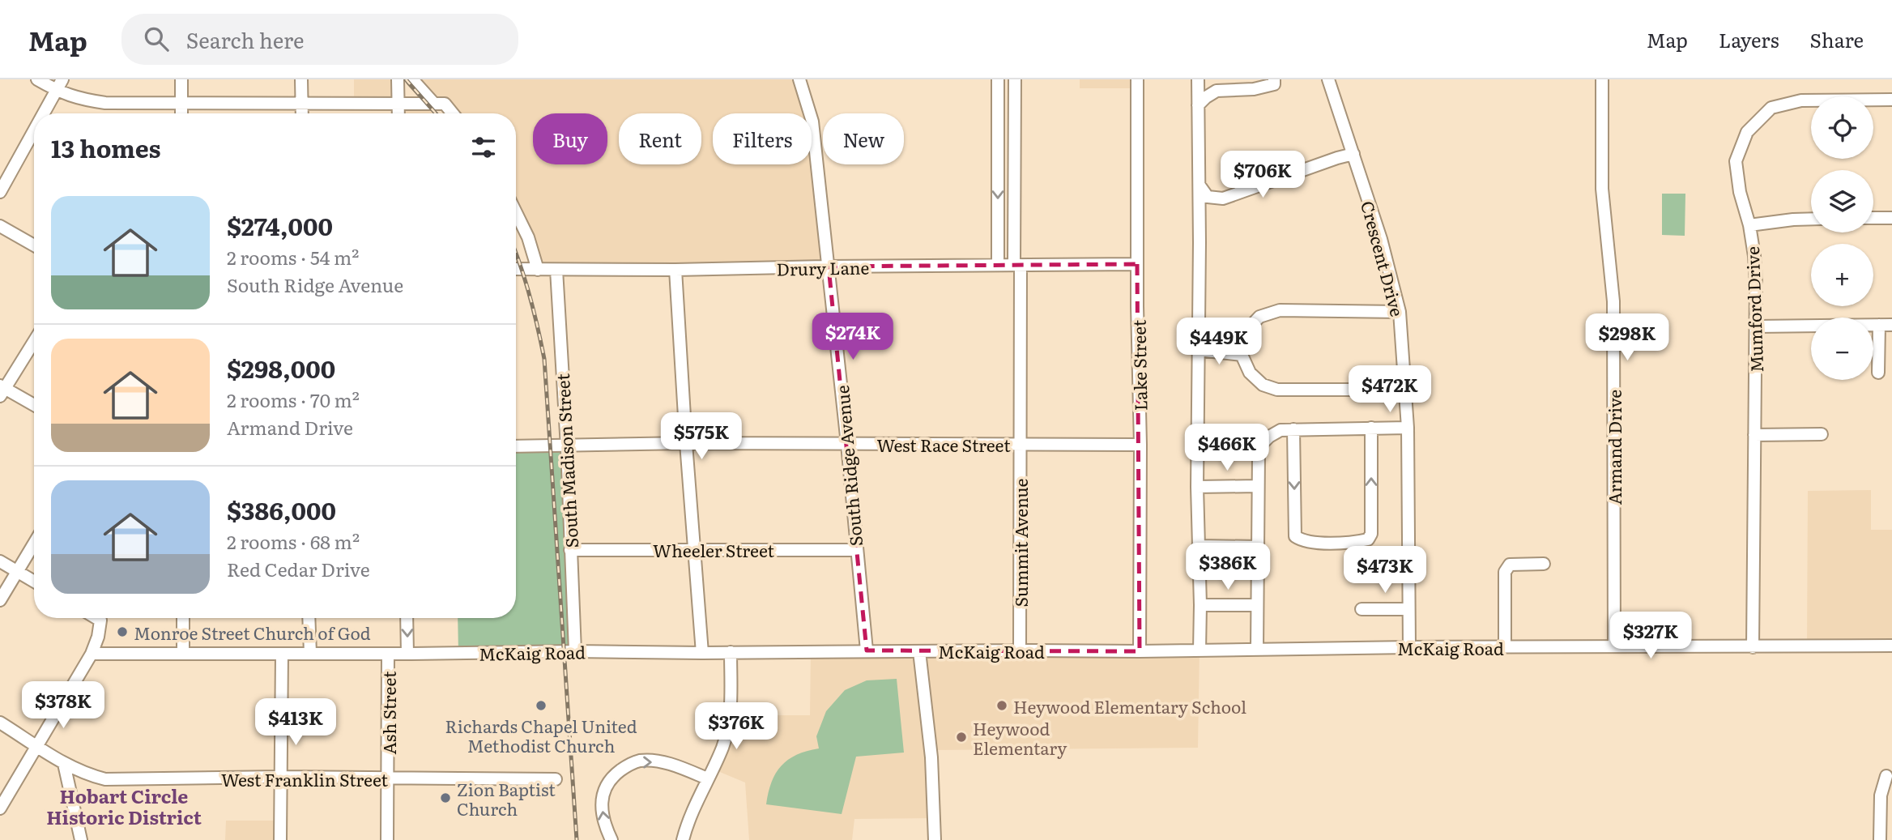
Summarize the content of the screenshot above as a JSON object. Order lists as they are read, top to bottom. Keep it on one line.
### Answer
{"streets":{"street":["Crescent Drive","Drury Lane","Mumford Drive","Lake Street","West Race Street","Armand Drive","South Madison Street","South Ridge Avenue","Summit Avenue","Wheeler Street","McKaig Road","Ash Street","West Franklin Street"]},"crossings":[["Crescent Drive","McKaig Road"],["Drury Lane","Lake Street"],["Drury Lane","South Madison Street"],["Drury Lane","South Ridge Avenue"],["Drury Lane","Summit Avenue"],["Mumford Drive","McKaig Road"],["Lake Street","West Race Street"],["Lake Street","McKaig Road"],["West Race Street","South Madison Street"],["West Race Street","South Ridge Avenue"],["West Race Street","Summit Avenue"],["Armand Drive","McKaig Road"],["South Madison Street","Wheeler Street"],["South Madison Street","McKaig Road"],["South Ridge Avenue","Wheeler Street"],["South Ridge Avenue","McKaig Road"],["Summit Avenue","McKaig Road"],["McKaig Road","Ash Street"],["Ash Street","West Franklin Street"]],"districts":["Hobart Circle Historic District"],"places":["Monroe Street Church of God","Richards Chapel United Methodist Church","Heywood Elementary School","Heywood Elementary","Zion Baptist Church"],"page":{"header":"Map","search":"Search here","nav":["Map","Layers","Share"],"map_buttons":["+","−"],"chip":["Buy","Rent","Filters","New"],"heading":"13 homes","price":["$706K","$274K","$298K","$449K","$472K","$575K","$466K","$386K","$473K","$327K","$378K","$413K","$376K"],"list":[{"name":"$274,000","note":"2 rooms · 54 m² · South Ridge Avenue"},{"name":"$298,000","note":"2 rooms · 70 m² · Armand Drive"},{"name":"$386,000","note":"2 rooms · 68 m² · Red Cedar Drive"}]}}
